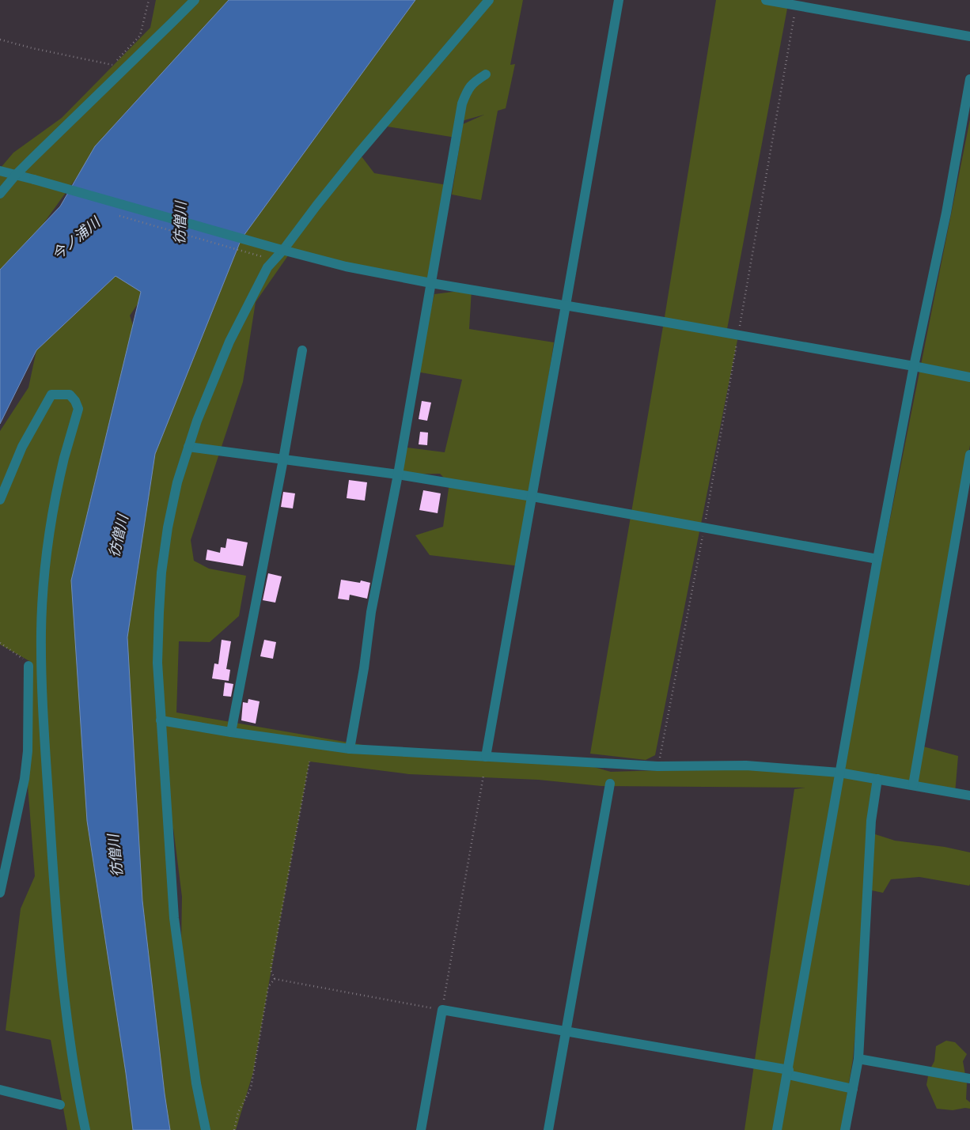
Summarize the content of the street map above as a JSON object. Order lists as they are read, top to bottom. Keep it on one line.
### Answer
{"water":["彷僧川","今ノ浦川"]}
